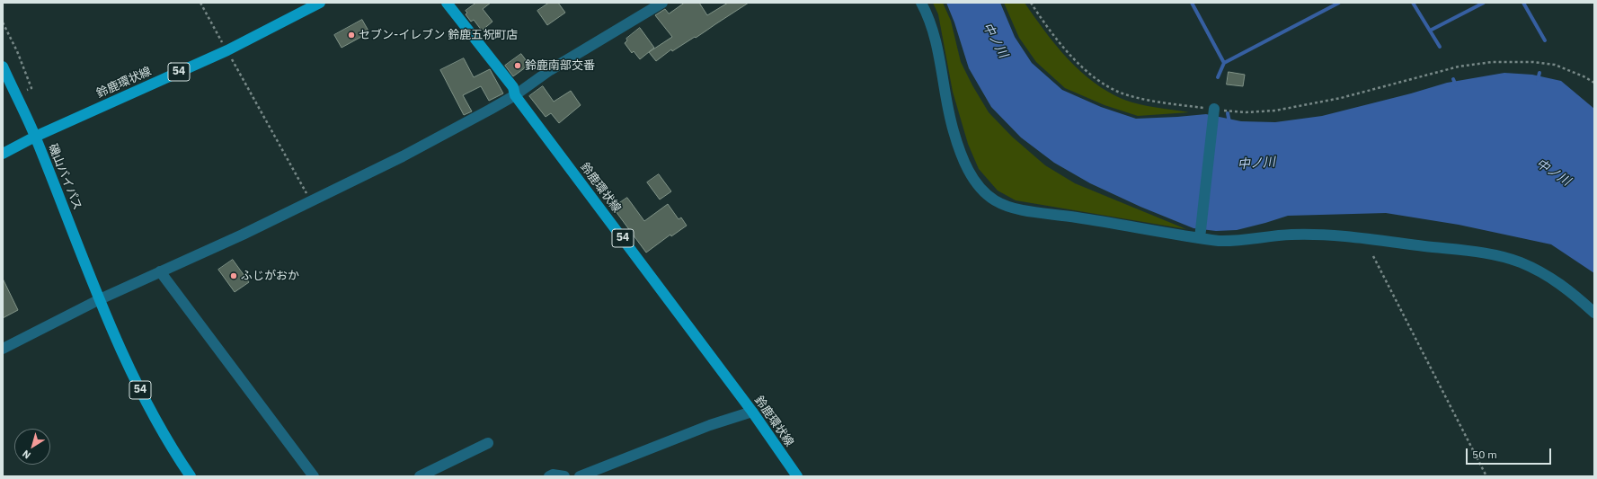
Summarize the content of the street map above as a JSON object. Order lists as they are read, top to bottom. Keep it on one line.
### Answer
{"streets":{"main road":["54","鈴鹿環状線","磯山バイパス"]},"crossings":[["54","磯山バイパス"],["鈴鹿環状線","磯山バイパス"]],"water":["中ノ川"],"places":["セブン-イレブン 鈴鹿五祝町店","鈴鹿南部交番","ふじがおか"],"scale_bar":"50 m","north":"bottom left"}
